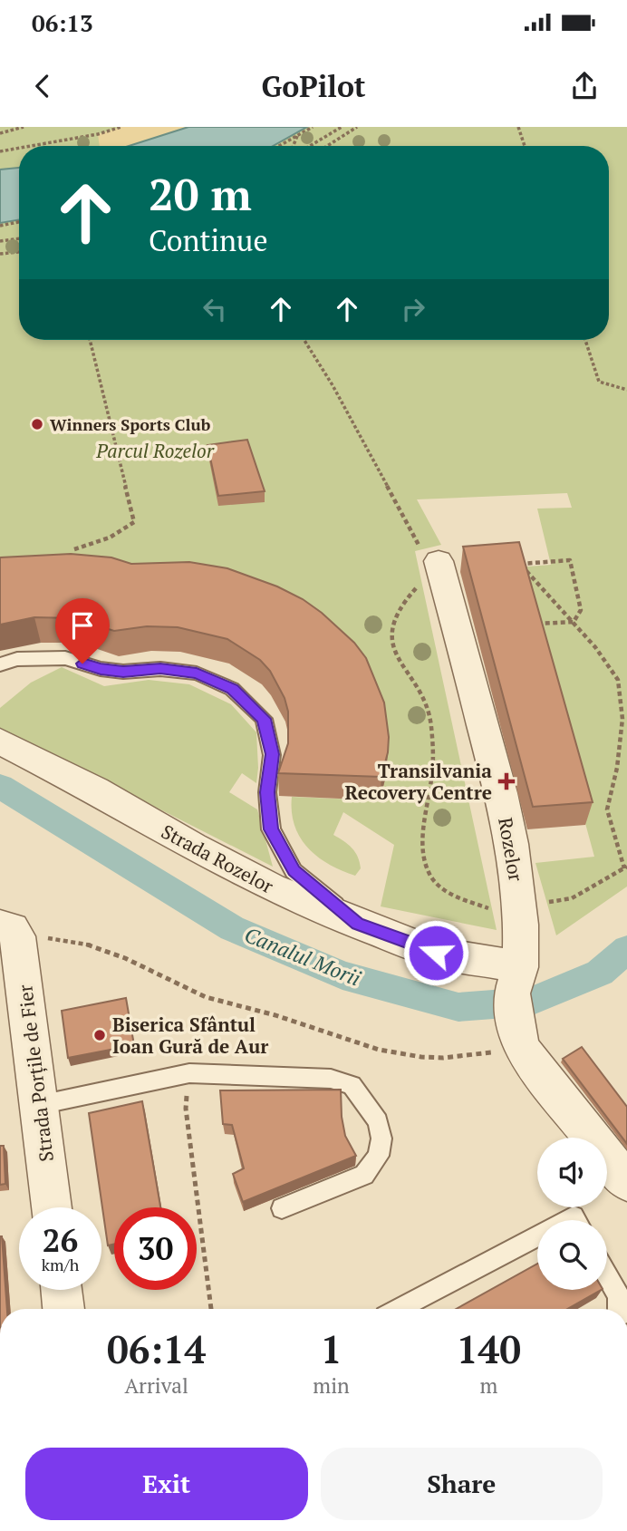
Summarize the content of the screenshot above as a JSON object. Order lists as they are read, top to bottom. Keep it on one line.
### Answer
{"streets":{"street":["Rozelor","Strada Rozelor","Strada Porțile de Fier"]},"crossings":[["Rozelor","Strada Rozelor"]],"water":["Canalul Morii"],"parks":["Parcul Rozelor"],"places":{"other":["Winners Sports Club","Biserica Sfântul Ioan Gură de Aur"],"health":["Transilvania Recovery Centre"]},"page":{"status":"06:13","header":"GoPilot","turn":["20 m","Continue"],"speed":"26 km/h","limit":"30","eta":["06:14","Arrival","1","min","140","m"],"buttons":["Exit","Share"]}}
